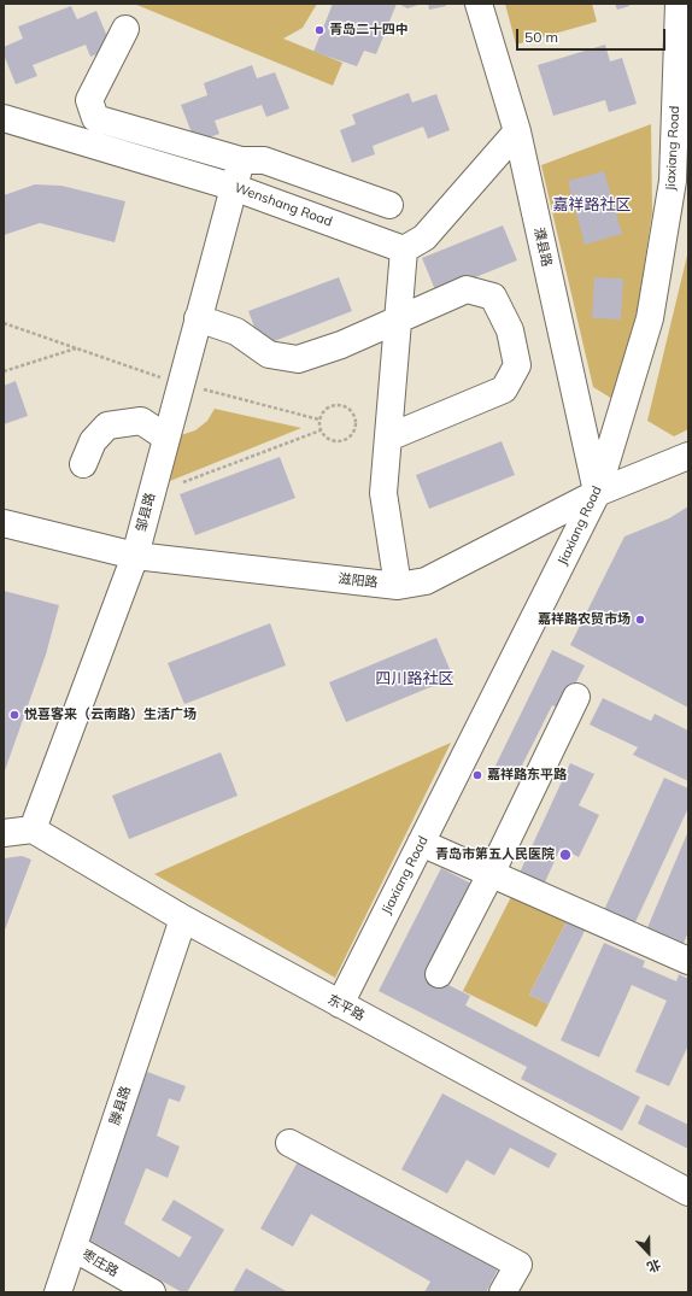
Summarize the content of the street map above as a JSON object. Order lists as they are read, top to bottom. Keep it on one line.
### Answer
{"streets":{"street":["Jiaxiang Road","Wenshang Road","濮县路","邹县路","滋阳路","东平路","滕县路","枣庄路"]},"crossings":[["Jiaxiang Road","濮县路"],["Jiaxiang Road","滋阳路"],["Jiaxiang Road","东平路"],["Wenshang Road","邹县路"],["濮县路","滋阳路"],["邹县路","滋阳路"],["邹县路","东平路"],["东平路","滕县路"],["滕县路","枣庄路"]],"districts":["嘉祥路社区","四川路社区"],"places":["青岛二十四中","嘉祥路农贸市场","悦喜客来（云南路）生活广场","嘉祥路东平路","青岛市第五人民医院"],"scale_bar":"50 m","north":"bottom"}
